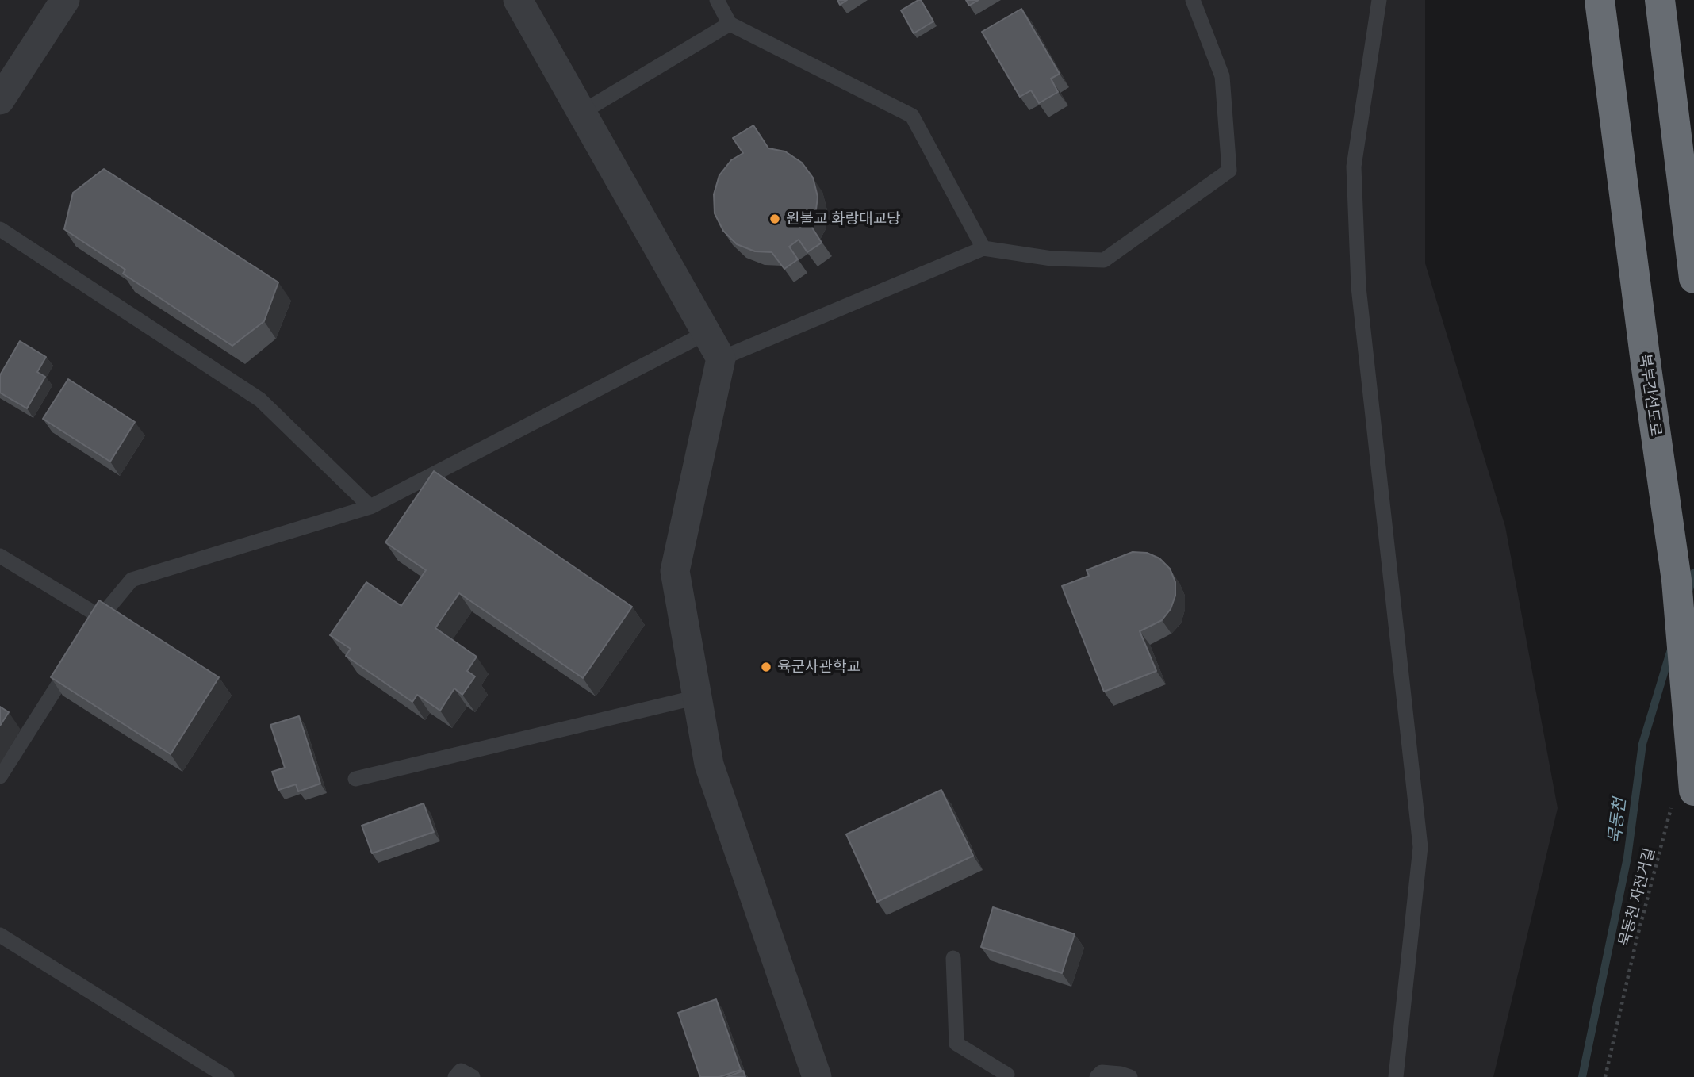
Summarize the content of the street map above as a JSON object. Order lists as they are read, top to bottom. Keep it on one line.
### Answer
{"streets":{"highway":["북부간선도로"],"path":["묵동천 자전거길"]},"crossings":[["북부간선도로","묵동천 자전거길"]],"water":["묵동천"],"places":["원불교 화랑대교당","육군사관학교"]}
